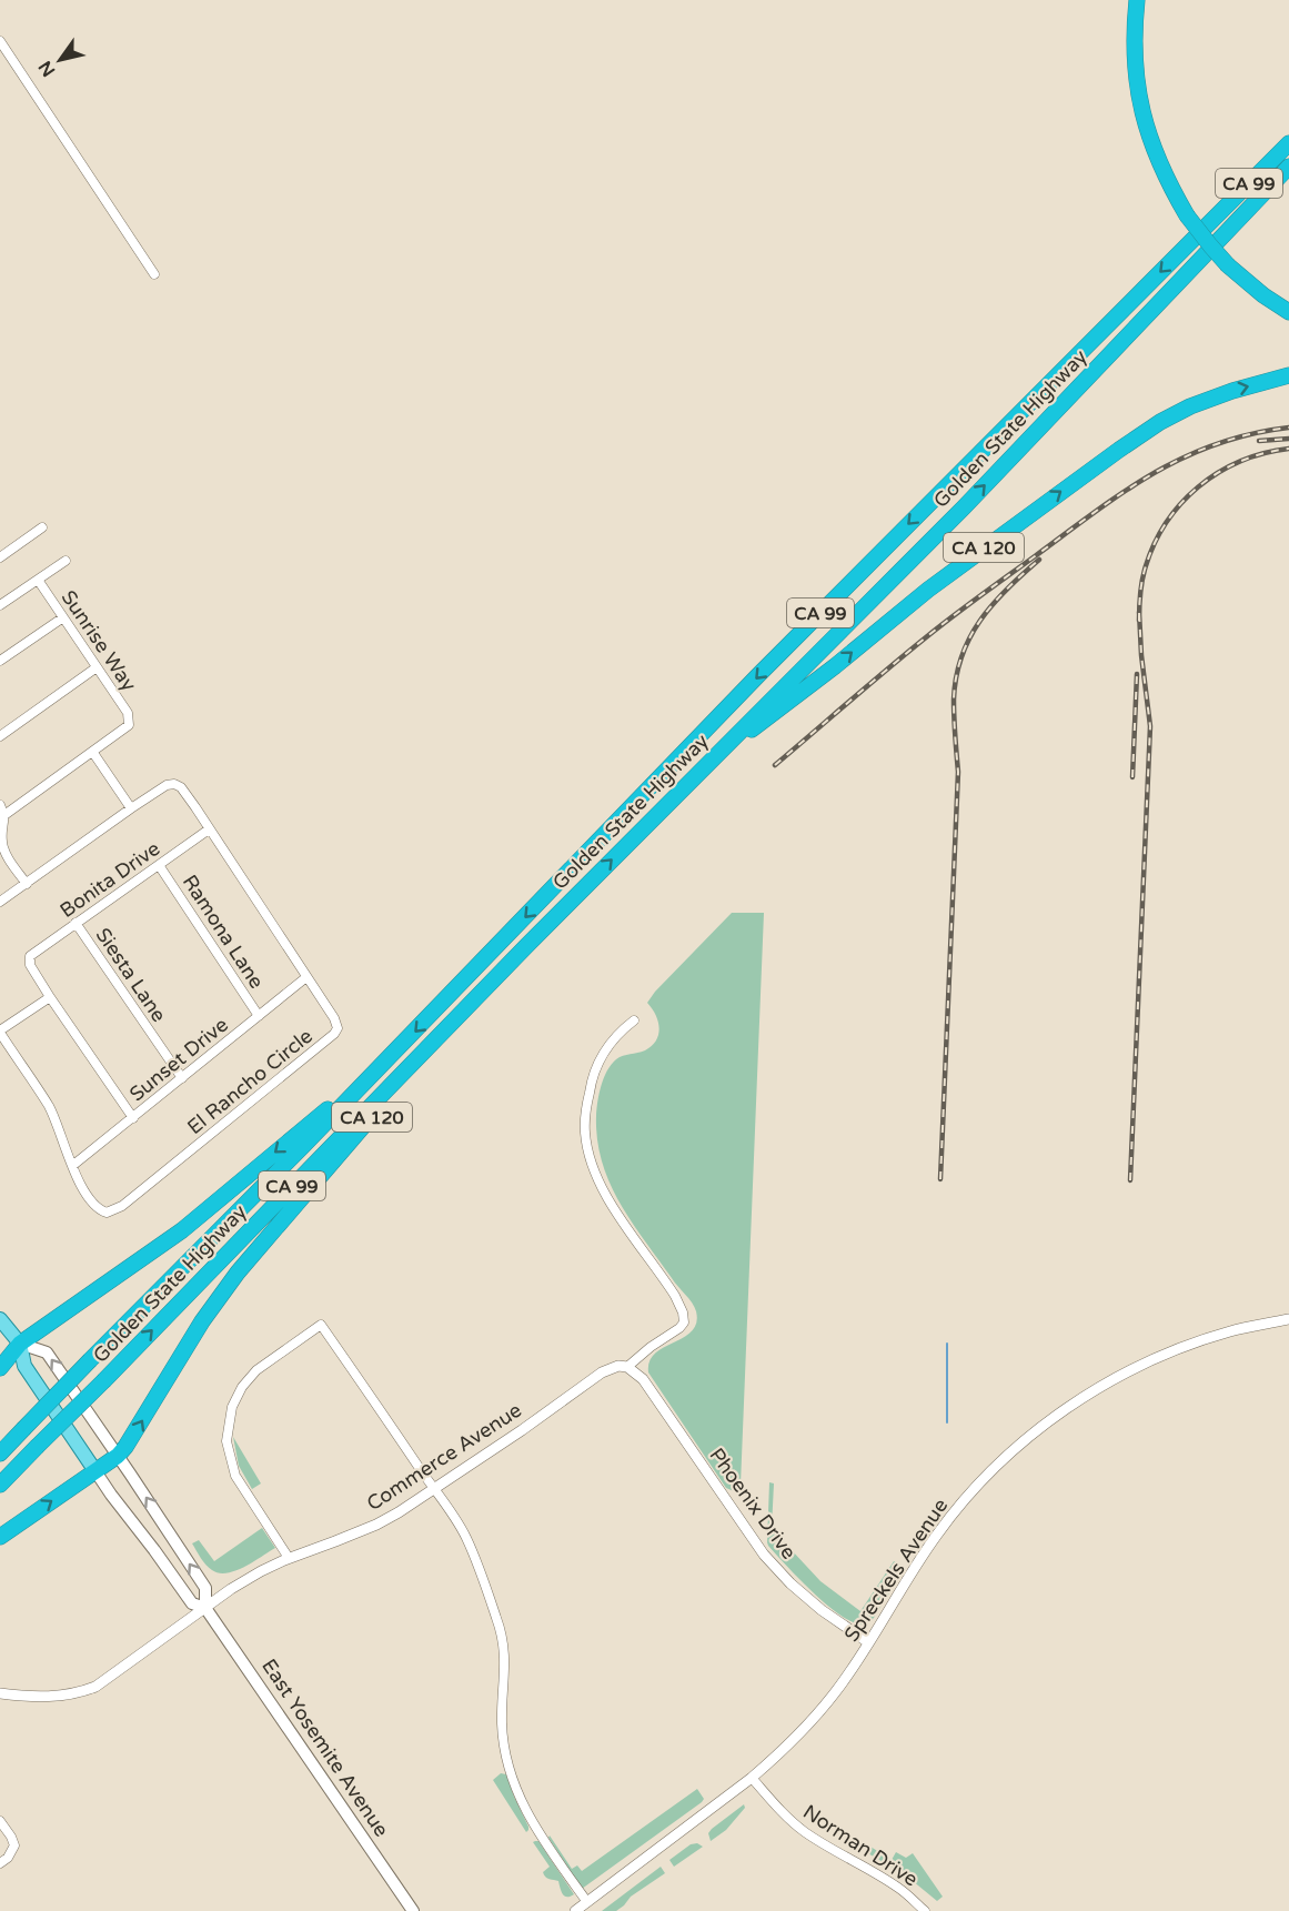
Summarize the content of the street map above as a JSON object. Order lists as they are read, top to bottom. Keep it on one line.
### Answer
{"streets":{"highway":["CA 99","Golden State Highway","CA 120"],"main road":["East Yosemite Avenue"],"street":["Sunrise Way","Bonita Drive","Ramona Lane","Siesta Lane","Sunset Drive","El Rancho Circle","Commerce Avenue","Phoenix Drive","Spreckels Avenue","Norman Drive"]},"crossings":[["Golden State Highway","CA 120"],["CA 120","East Yosemite Avenue"],["Bonita Drive","Ramona Lane"],["Bonita Drive","Siesta Lane"],["Bonita Drive","El Rancho Circle"],["Ramona Lane","Sunset Drive"],["Siesta Lane","Sunset Drive"],["Sunset Drive","El Rancho Circle"],["Commerce Avenue","Phoenix Drive"],["Commerce Avenue","East Yosemite Avenue"],["Phoenix Drive","Spreckels Avenue"],["Spreckels Avenue","Norman Drive"]],"north":"bottom left"}
